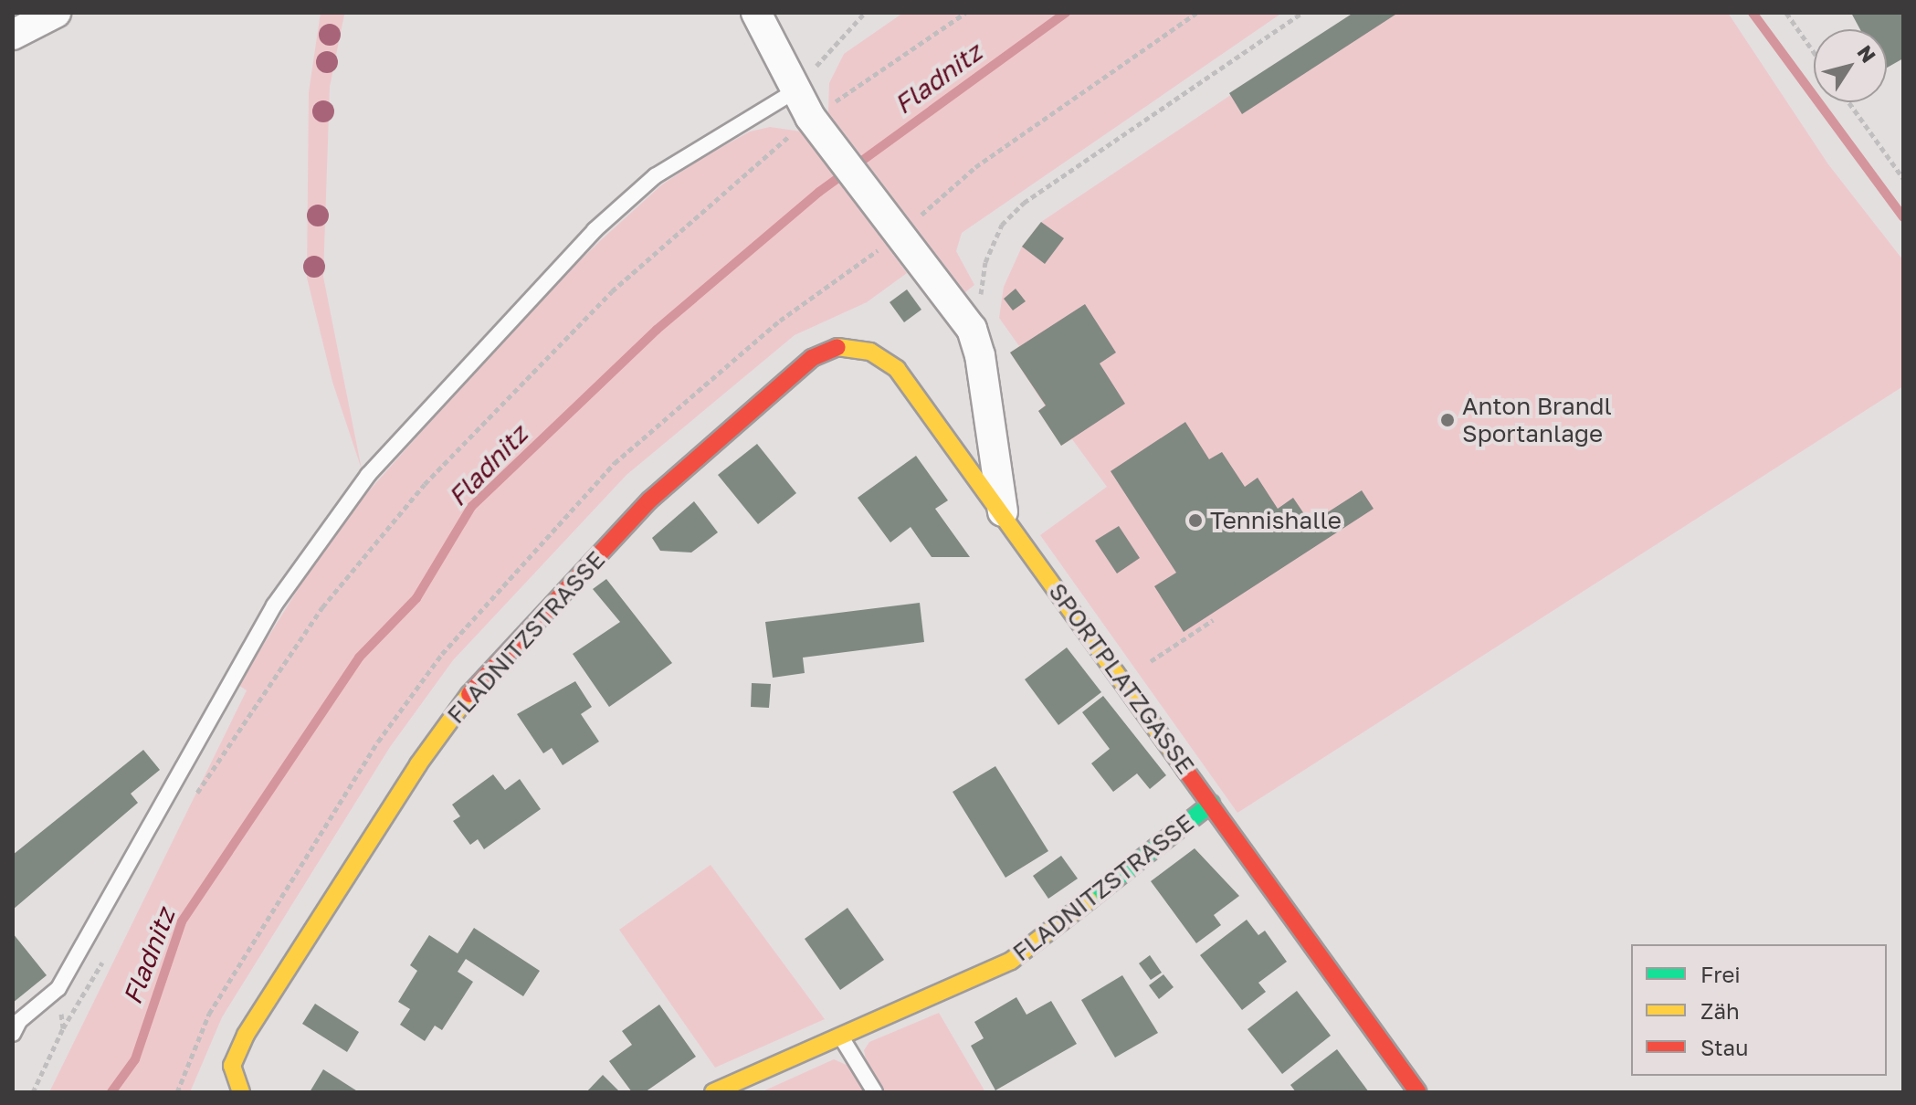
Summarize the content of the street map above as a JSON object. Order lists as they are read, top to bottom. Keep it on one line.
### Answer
{"streets":{"street":["FLADNITZSTRASSE","SPORTPLATZGASSE"]},"crossings":[["FLADNITZSTRASSE","SPORTPLATZGASSE"]],"water":["Fladnitz"],"places":["Anton Brandl Sportanlage","Tennishalle"],"legend":["Frei","Zäh","Stau"],"north":"top right"}
